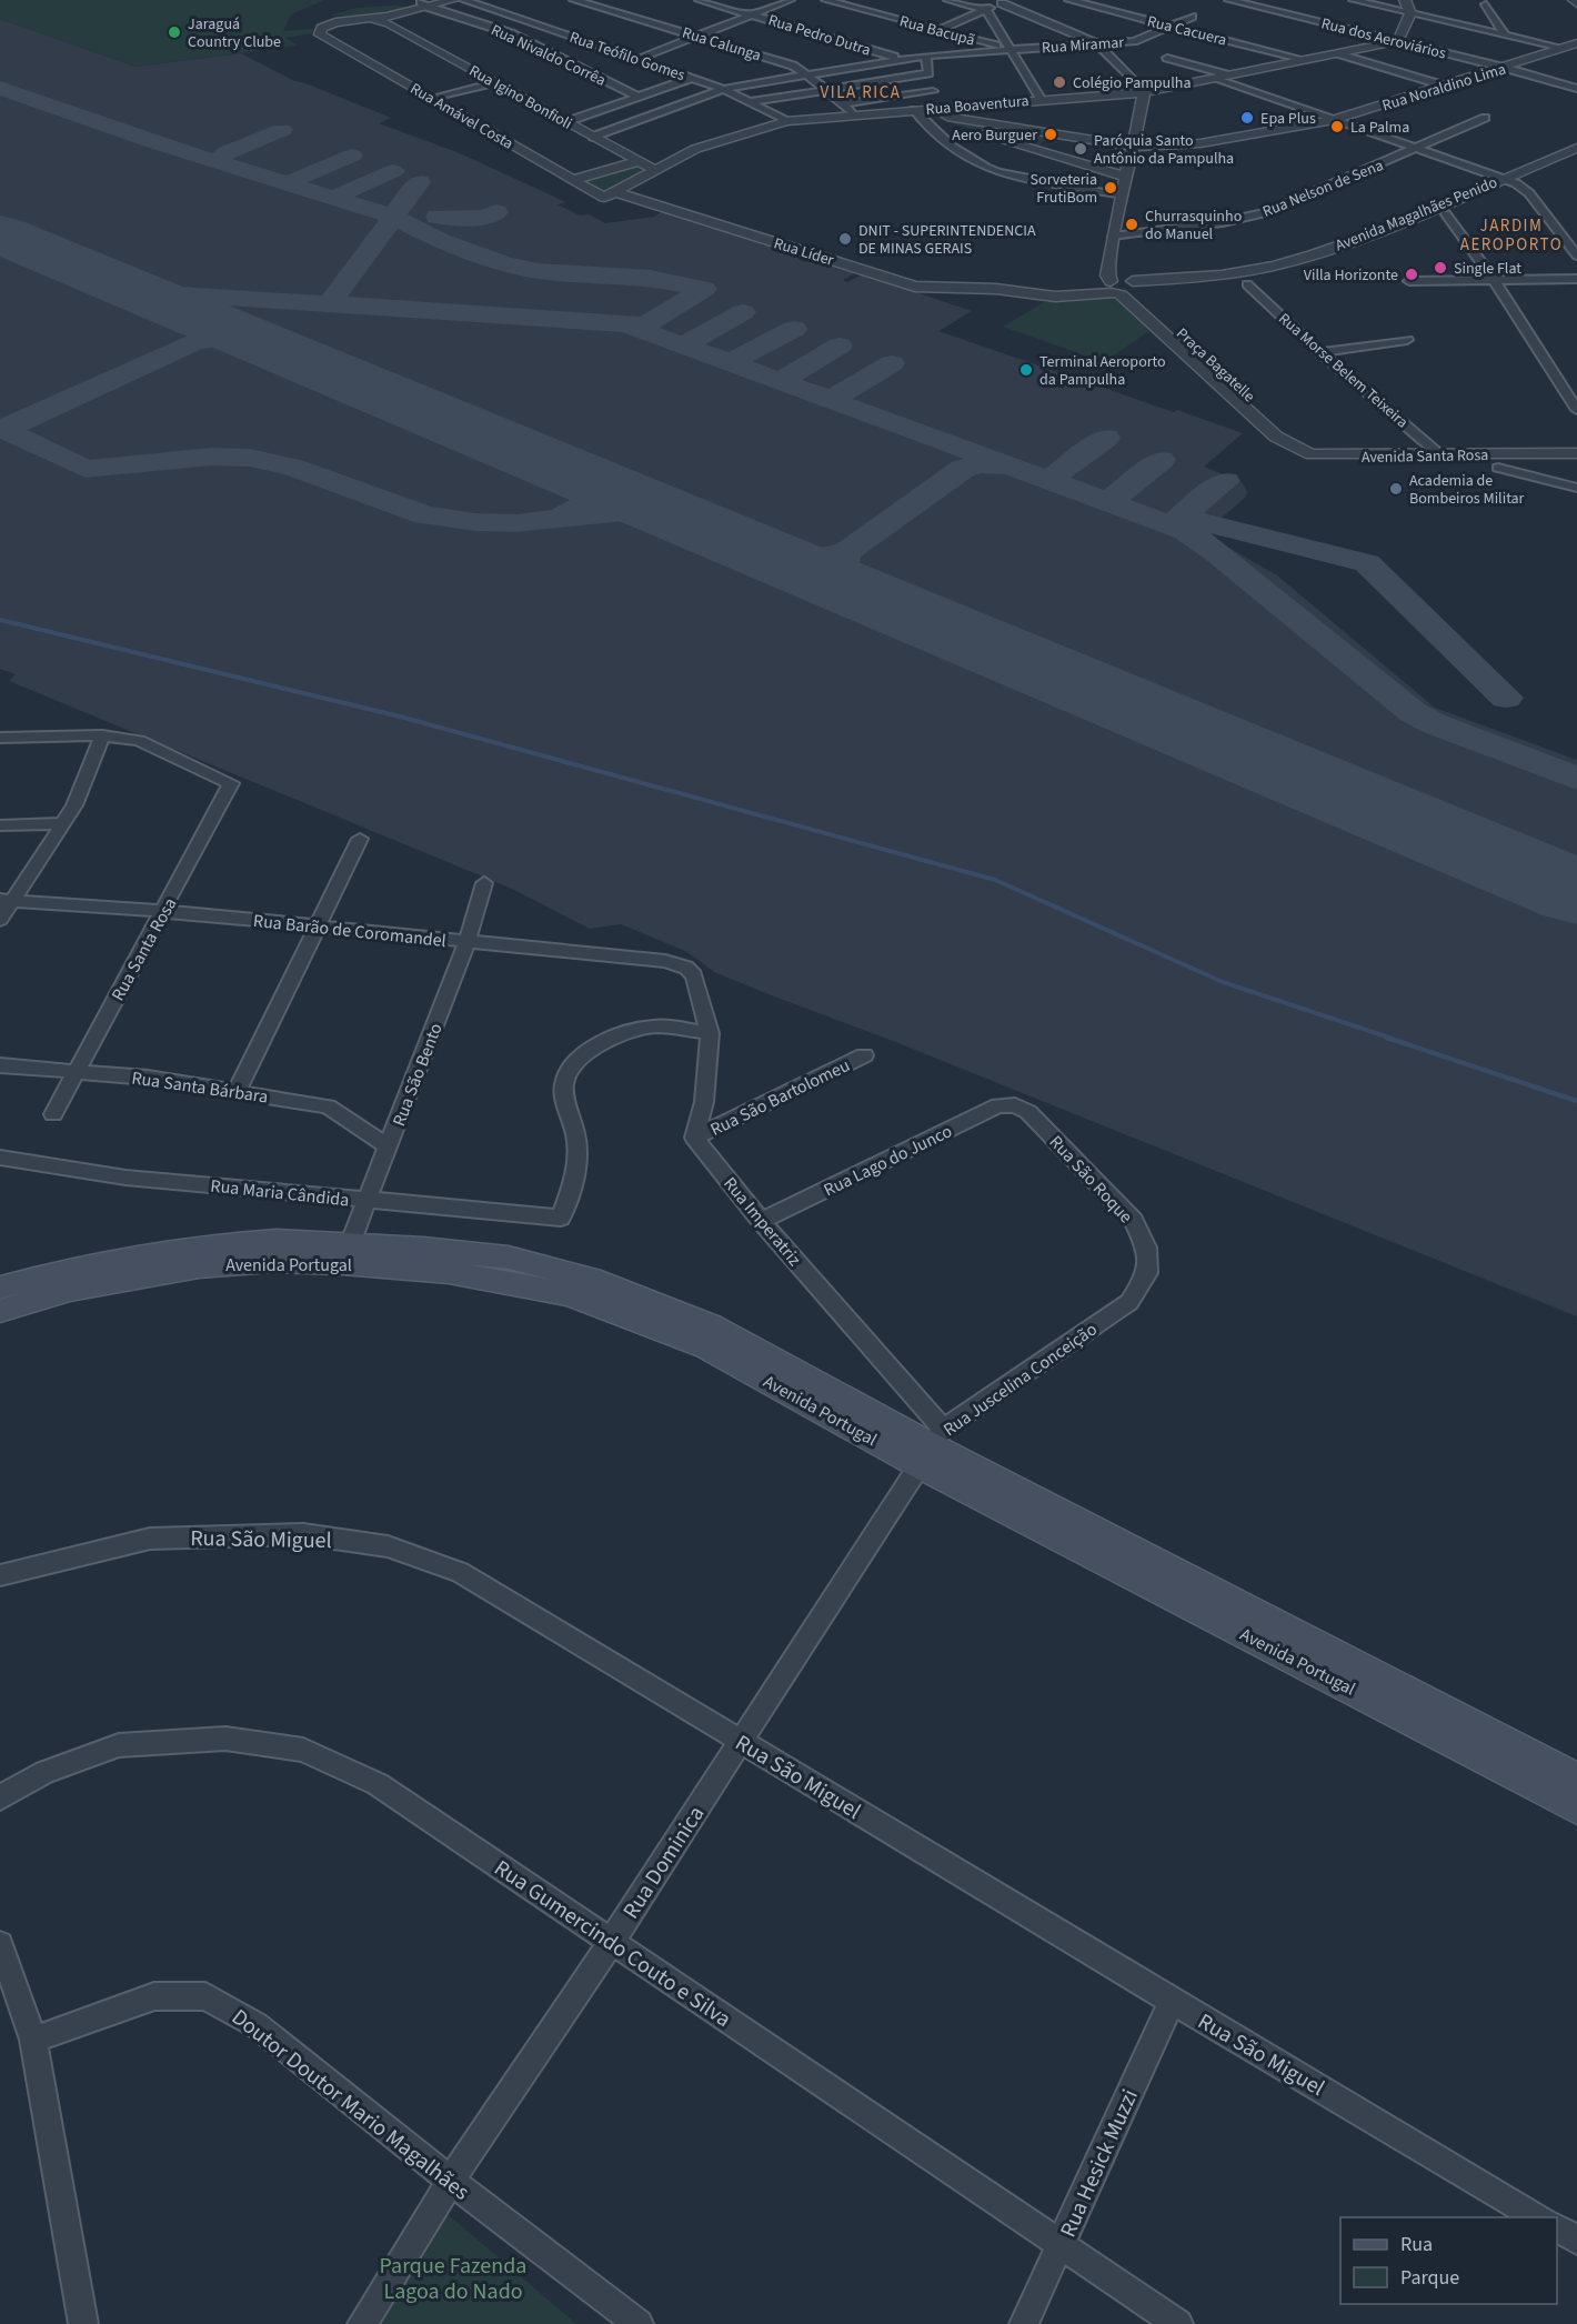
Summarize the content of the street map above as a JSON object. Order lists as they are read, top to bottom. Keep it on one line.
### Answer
{"streets":{"main road":["Avenida Portugal"],"street":["Rua Bacupã","Rua Cacuera","Rua Pedro Dutra","Rua dos Aeroviários","Rua Calunga","Rua Miramar","Rua Nivaldo Corrêa","Rua Teófilo Gomes","Rua Noraldino Lima","Rua Igino Bonfioli","Rua Boaventura","Rua Amável Costa","Rua Nelson de Sena","Avenida Magalhães Penido","Rua Líder","Praça Bagatelle","Rua Morse Belem Teixeira","Avenida Santa Rosa","Rua Barão de Coromandel","Rua Santa Rosa","Rua São Bento","Rua Santa Bárbara","Rua São Bartolomeu","Rua Lago do Junco","Rua São Roque","Rua Maria Cândida","Rua Imperatriz","Rua Juscelina Conceição","Rua São Miguel","Rua Dominica","Rua Gumercindo Couto e Silva","Doutor Doutor Mario Magalhães","Rua Hesick Muzzi"]},"crossings":[["Rua Bacupã","Rua Miramar"],["Rua Cacuera","Rua Miramar"],["Rua Cacuera","Rua Boaventura"],["Rua Pedro Dutra","Rua Miramar"],["Rua dos Aeroviários","Rua Noraldino Lima"],["Rua dos Aeroviários","Rua Boaventura"],["Rua Calunga","Rua Miramar"],["Rua Calunga","Rua Boaventura"],["Rua Miramar","Rua Teófilo Gomes"],["Rua Miramar","Rua Igino Bonfioli"],["Rua Teófilo Gomes","Rua Boaventura"],["Rua Noraldino Lima","Rua Boaventura"],["Rua Igino Bonfioli","Rua Boaventura"],["Rua Igino Bonfioli","Rua Amável Costa"],["Rua Boaventura","Rua Amável Costa"],["Rua Boaventura","Rua Líder"],["Rua Amável Costa","Rua Líder"],["Avenida Magalhães Penido","Praça Bagatelle"],["Rua Líder","Praça Bagatelle"],["Praça Bagatelle","Avenida Santa Rosa"],["Rua Morse Belem Teixeira","Avenida Santa Rosa"],["Rua Barão de Coromandel","Rua Santa Rosa"],["Rua Barão de Coromandel","Rua São Bento"],["Rua Barão de Coromandel","Rua Maria Cândida"],["Rua Santa Rosa","Rua Santa Bárbara"],["Rua São Bento","Rua Santa Bárbara"],["Rua São Bento","Rua Maria Cândida"],["Rua São Bento","Avenida Portugal"],["Rua São Bartolomeu","Rua Imperatriz"],["Rua Lago do Junco","Rua São Roque"],["Rua Lago do Junco","Rua Imperatriz"],["Rua São Roque","Rua Juscelina Conceição"],["Rua Imperatriz","Avenida Portugal"],["Rua Imperatriz","Rua Juscelina Conceição"],["Rua Imperatriz","Rua Dominica"],["Avenida Portugal","Rua Juscelina Conceição"],["Avenida Portugal","Rua Dominica"],["Rua Juscelina Conceição","Rua Dominica"],["Rua São Miguel","Rua Dominica"],["Rua São Miguel","Rua Hesick Muzzi"],["Rua Dominica","Rua Gumercindo Couto e Silva"],["Rua Dominica","Doutor Doutor Mario Magalhães"],["Rua Gumercindo Couto e Silva","Rua Hesick Muzzi"]],"districts":["VILA RICA","JARDIM AEROPORTO"],"parks":["Parque Fazenda Lagoa do Nado"],"places":["Jaraguá Country Clube","Colégio Pampulha","Epa Plus","La Palma","Aero Burguer","Paróquia Santo Antônio da Pampulha","Sorveteria FrutiBom","Churrasquinho do Manuel","DNIT - SUPERINTENDENCIA DE MINAS GERAIS","Single Flat","Villa Horizonte","Terminal Aeroporto da Pampulha","Academia de Bombeiros Militar"],"legend":["Rua","Parque"]}
